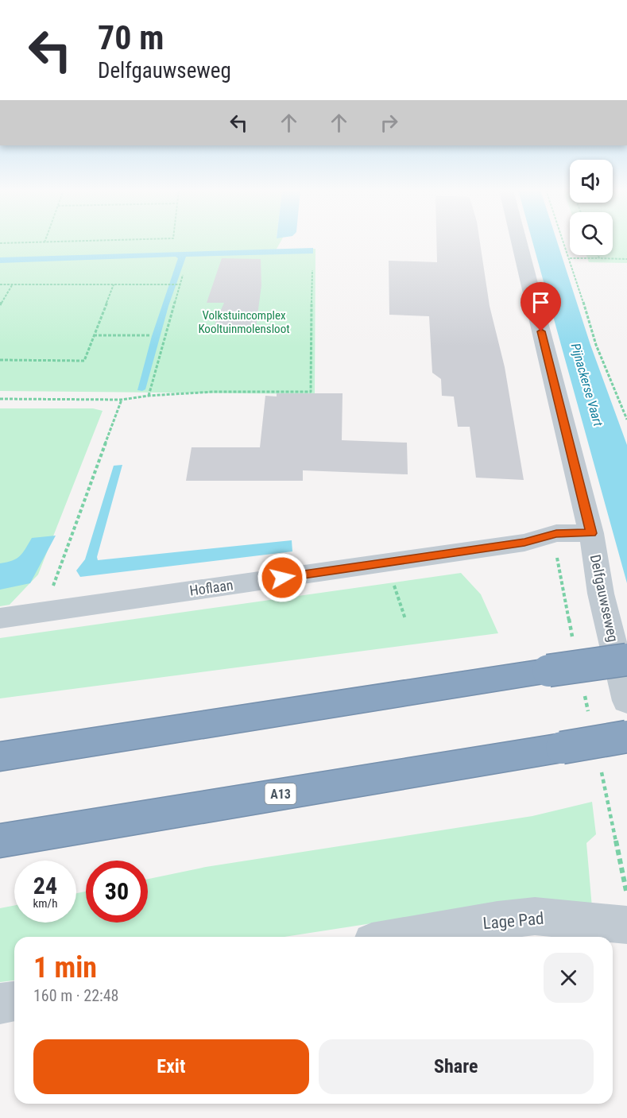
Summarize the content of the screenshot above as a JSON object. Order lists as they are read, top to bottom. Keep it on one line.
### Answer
{"streets":{"highway":["A13"],"street":["Hoflaan","Delfgauwseweg","Lage Pad"]},"crossings":[["Hoflaan","Delfgauwseweg"]],"water":["Pijnackerse Vaart"],"parks":["Volkstuincomplex Kooltuinmolensloot"],"page":{"turn":["70 m","Delfgauwseweg"],"speed":"24 km/h","limit":"30","heading":["1 min","160 m · 22:48"],"buttons":["Exit","Share"]}}
